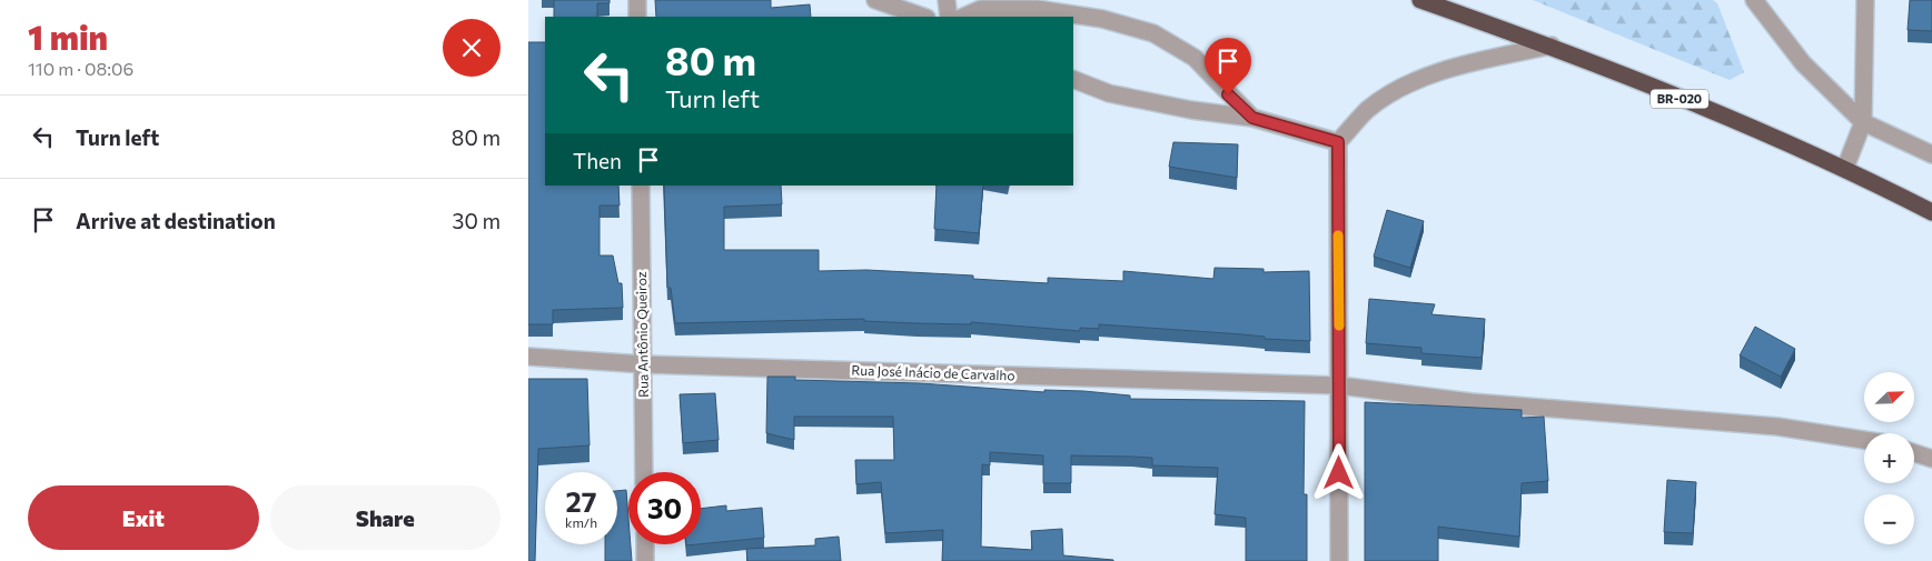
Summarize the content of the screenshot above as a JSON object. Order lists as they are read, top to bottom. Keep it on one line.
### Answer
{"streets":{"highway":["BR-020"],"street":["Rua Antônio Queiroz","Rua José Inácio de Carvalho"]},"crossings":[["Rua Antônio Queiroz","Rua José Inácio de Carvalho"]],"north":"top right","page":{"heading":["1 min","110 m · 08:06"],"turn":["80 m","Turn left"],"list":[{"name":"Turn left","value":"80 m"},{"name":"Arrive at destination","value":"30 m"}],"then":"Then","map_buttons":["+","−"],"speed":"27 km/h","limit":"30","buttons":["Exit","Share"]}}
